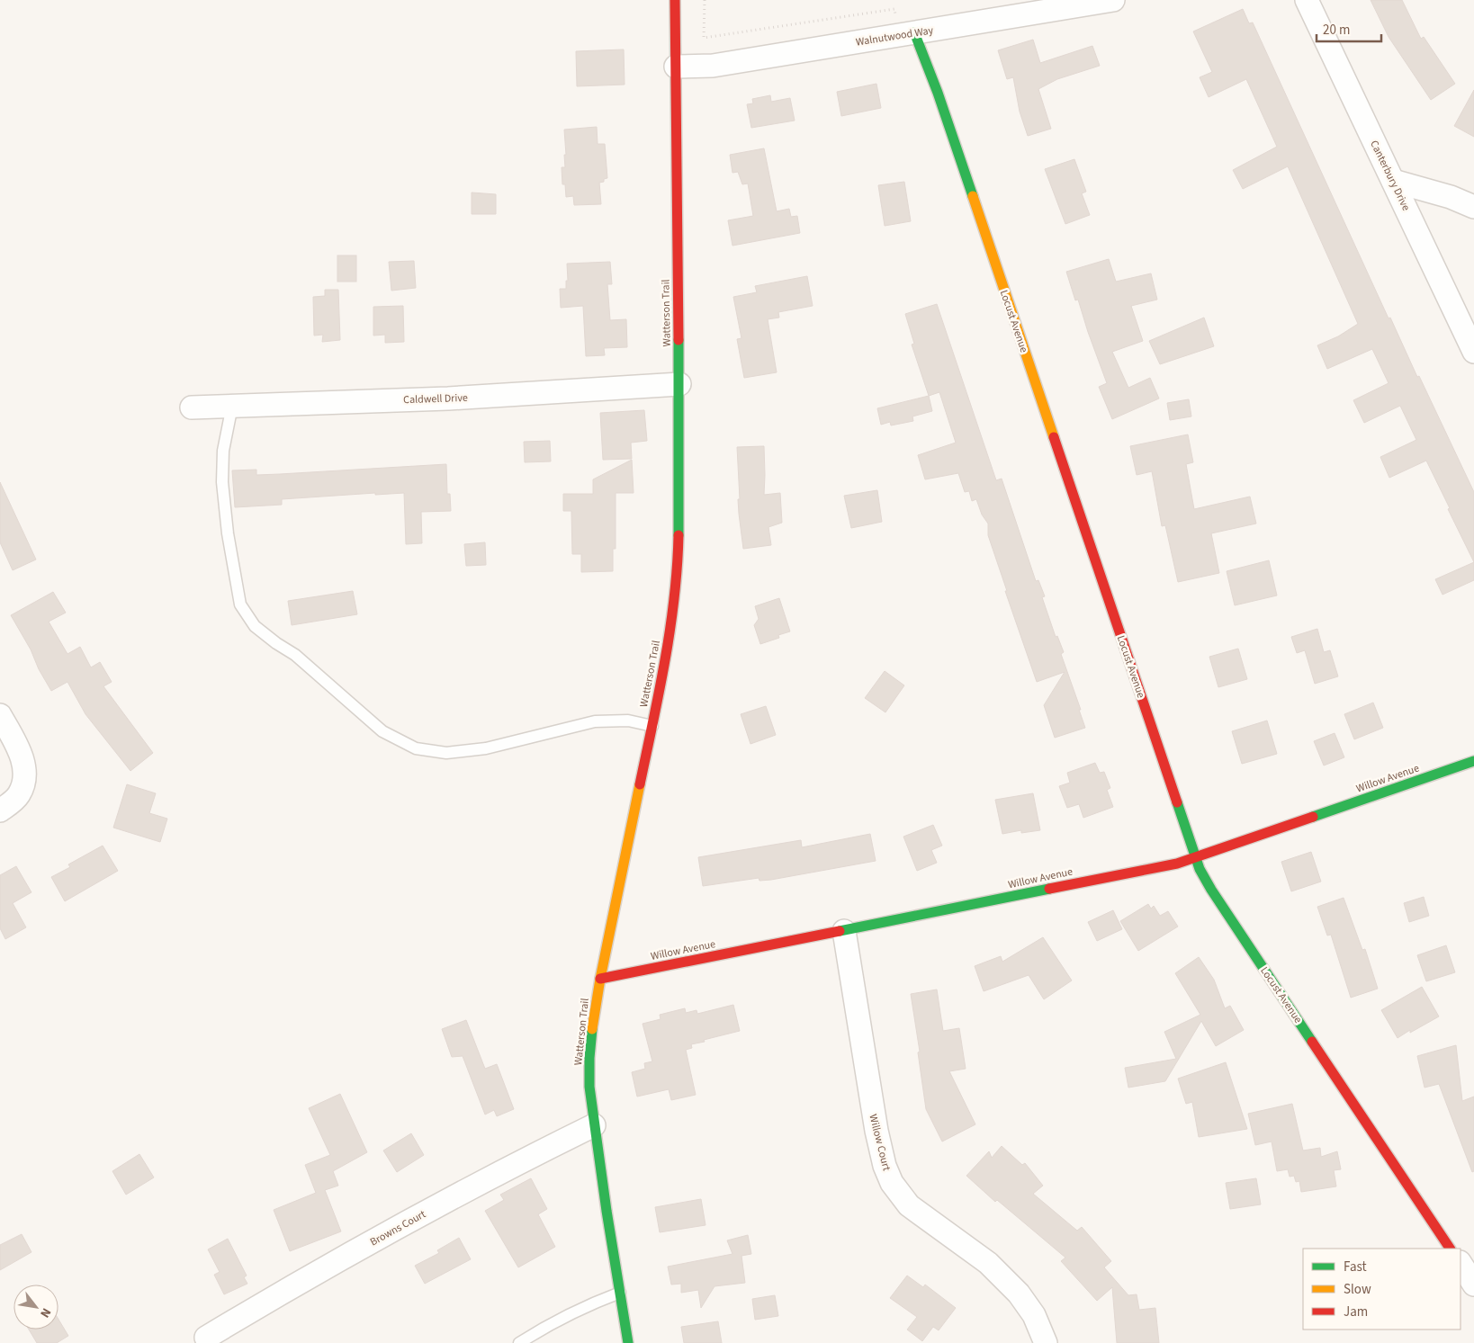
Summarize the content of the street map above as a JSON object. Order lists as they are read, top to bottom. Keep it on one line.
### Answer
{"streets":{"street":["Walnutwood Way","Canterbury Drive","Watterson Trail","Locust Avenue","Caldwell Drive","Willow Avenue","Willow Court","Browns Court"]},"crossings":[["Walnutwood Way","Watterson Trail"],["Walnutwood Way","Locust Avenue"],["Watterson Trail","Caldwell Drive"],["Watterson Trail","Willow Avenue"],["Watterson Trail","Browns Court"],["Locust Avenue","Willow Avenue"],["Willow Avenue","Willow Court"]],"legend":["Fast","Slow","Jam"],"scale_bar":"20 m","north":"bottom right"}
